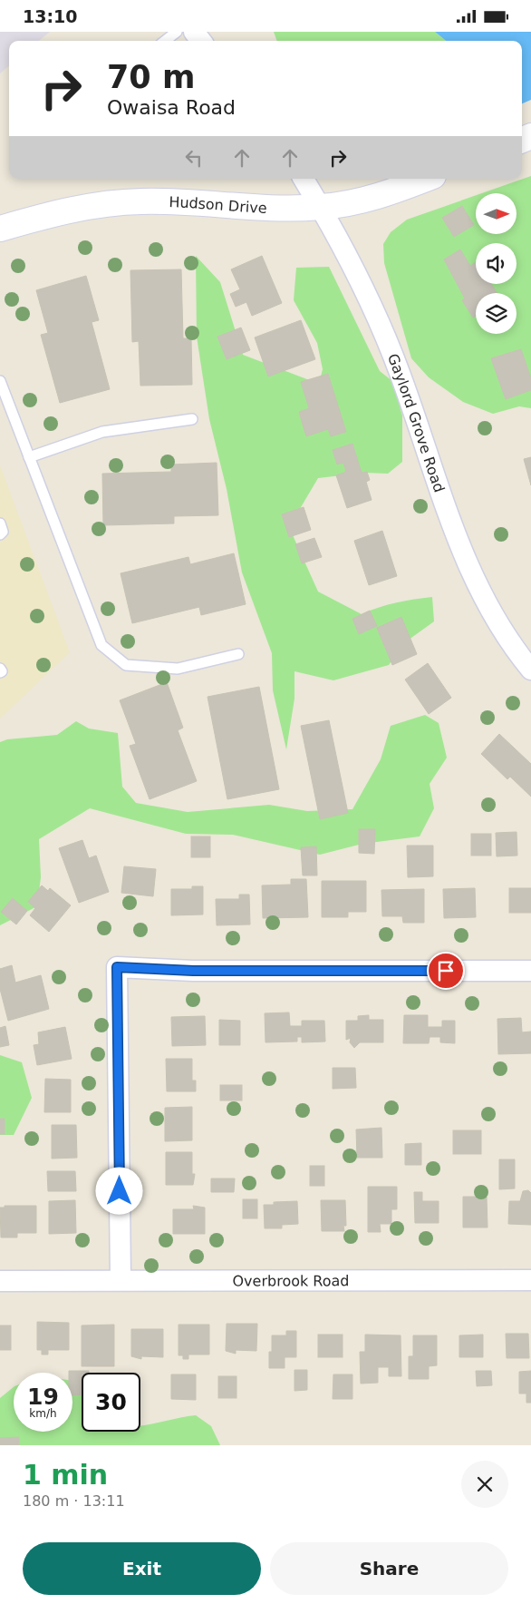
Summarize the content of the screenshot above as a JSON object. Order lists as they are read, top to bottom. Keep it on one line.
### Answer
{"streets":{"street":["Hudson Drive","Gaylord Grove Road","Overbrook Road"]},"crossings":[["Hudson Drive","Gaylord Grove Road"]],"north":"right","page":{"status":"13:10","turn":["70 m","Owaisa Road"],"speed":"19 km/h","limit":"30","heading":["1 min","180 m · 13:11"],"buttons":["Exit","Share"]}}
